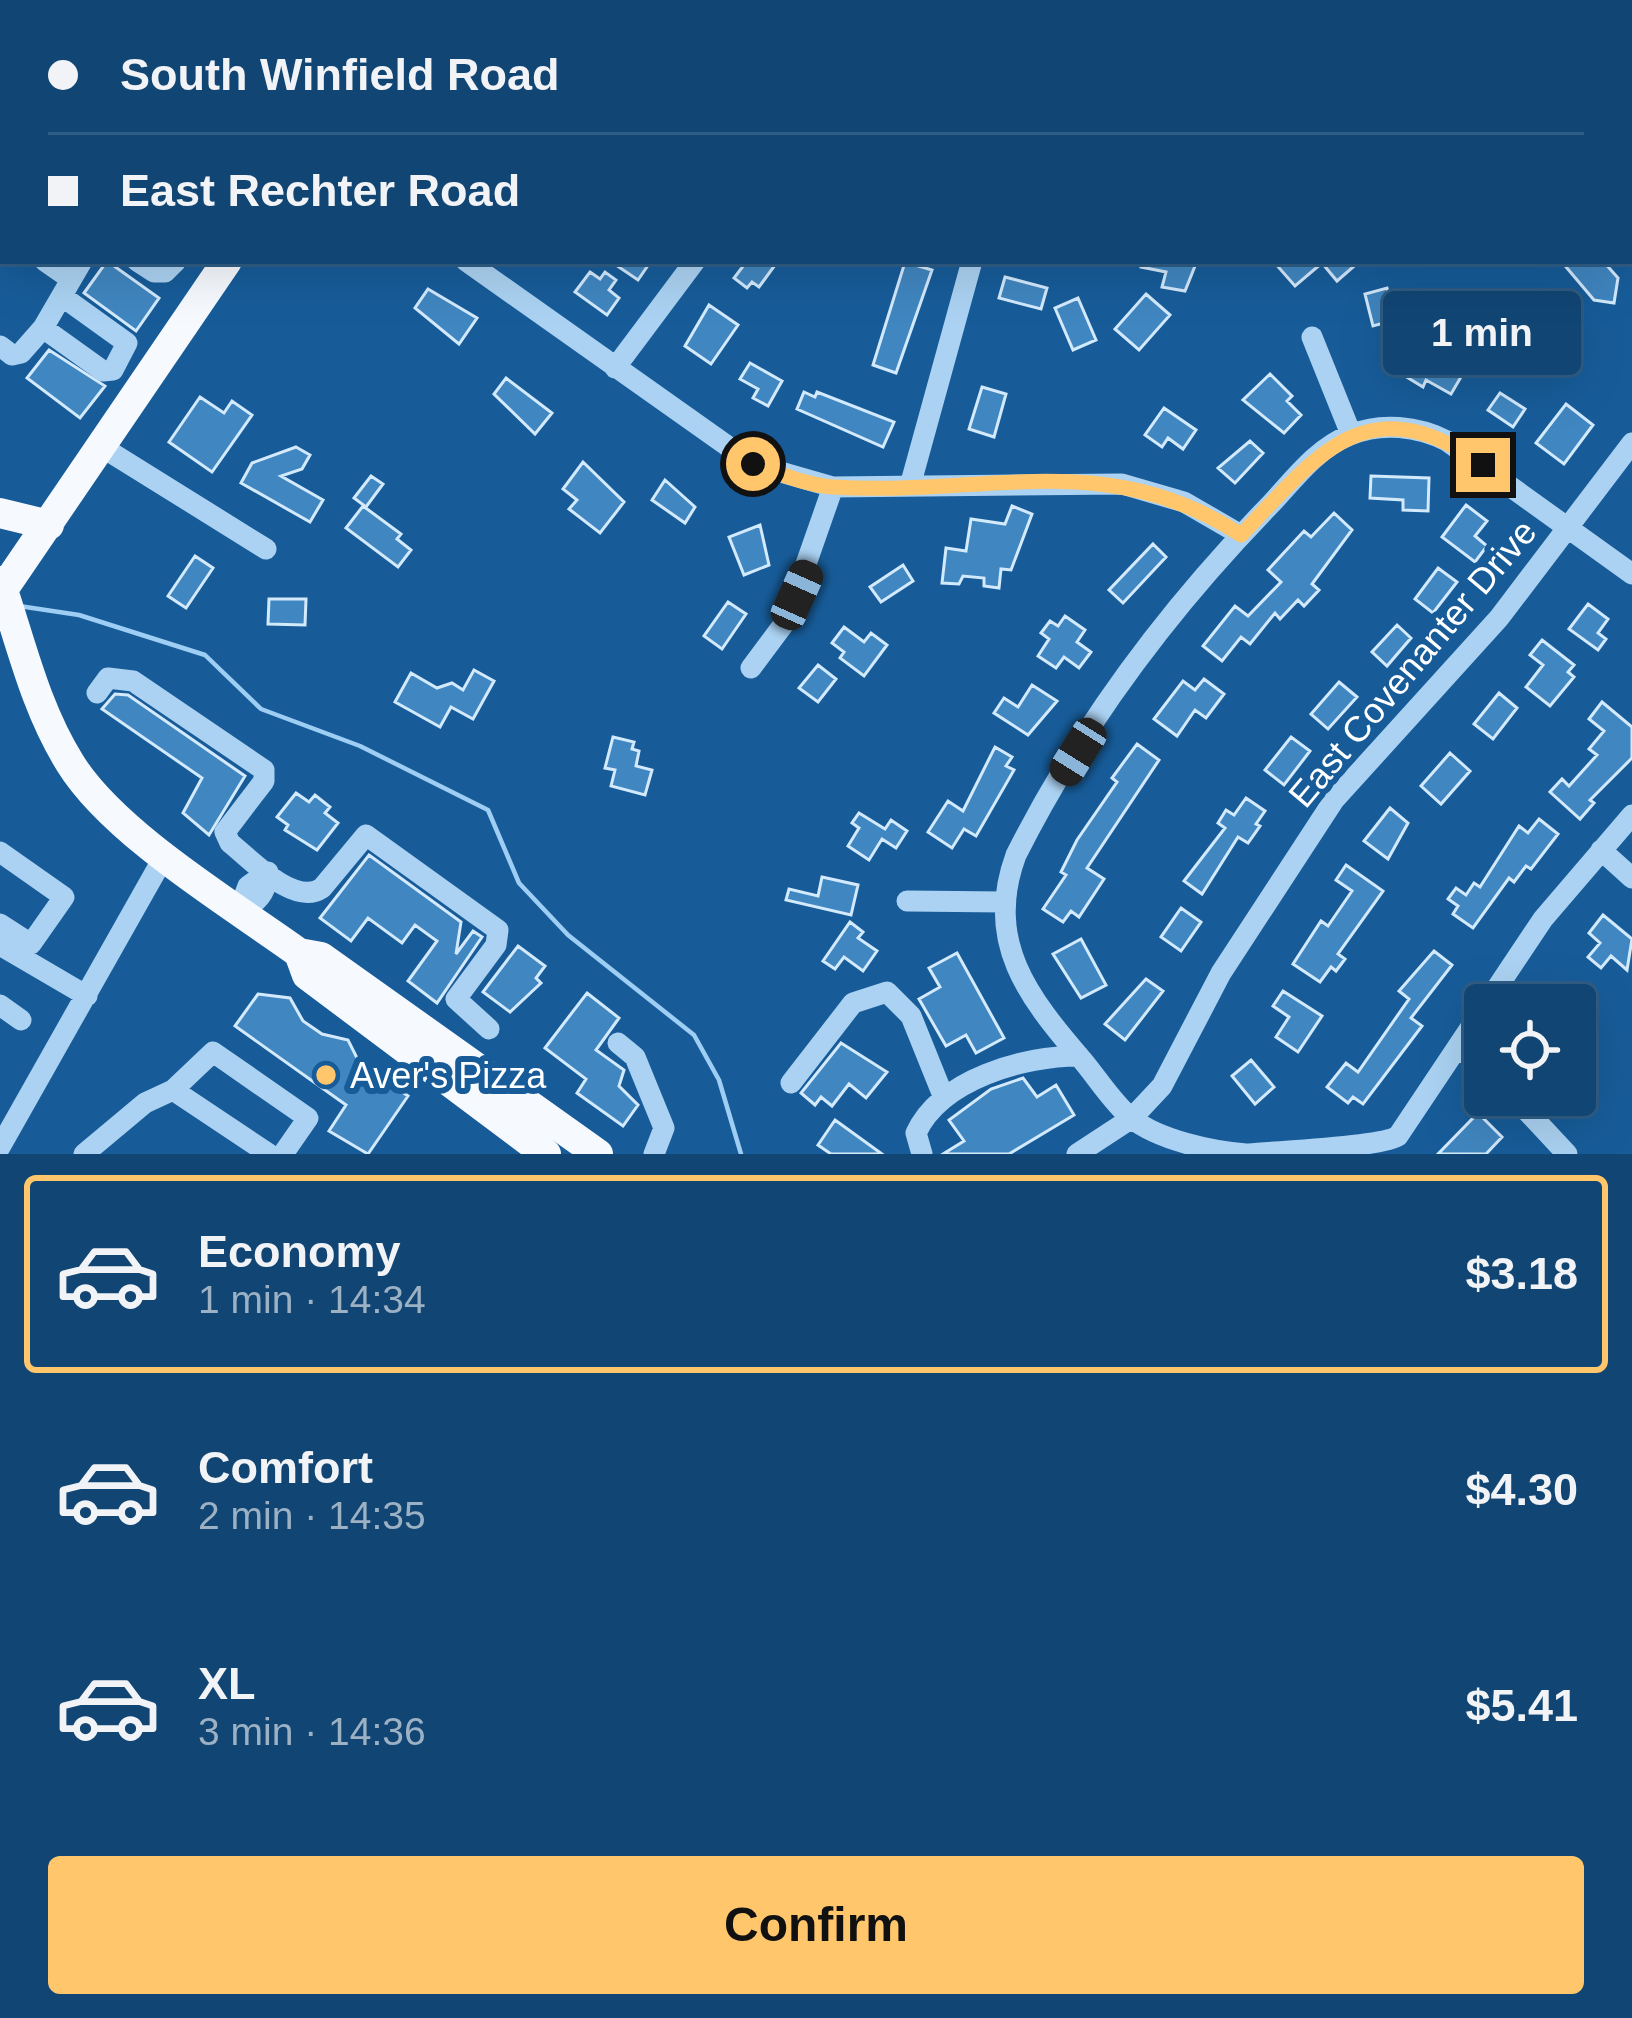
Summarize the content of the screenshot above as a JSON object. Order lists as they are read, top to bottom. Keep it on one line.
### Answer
{"streets":{"street":["East Covenanter Drive"]},"places":["Aver's Pizza"],"page":{"banner":["South Winfield Road","East Rechter Road"],"bubble":"1 min","list":[{"name":"Economy","note":"1 min · 14:34","value":"$3.18"},{"name":"Comfort","note":"2 min · 14:35","value":"$4.30"},{"name":"XL","note":"3 min · 14:36","value":"$5.41"}],"buttons":"Confirm"}}
